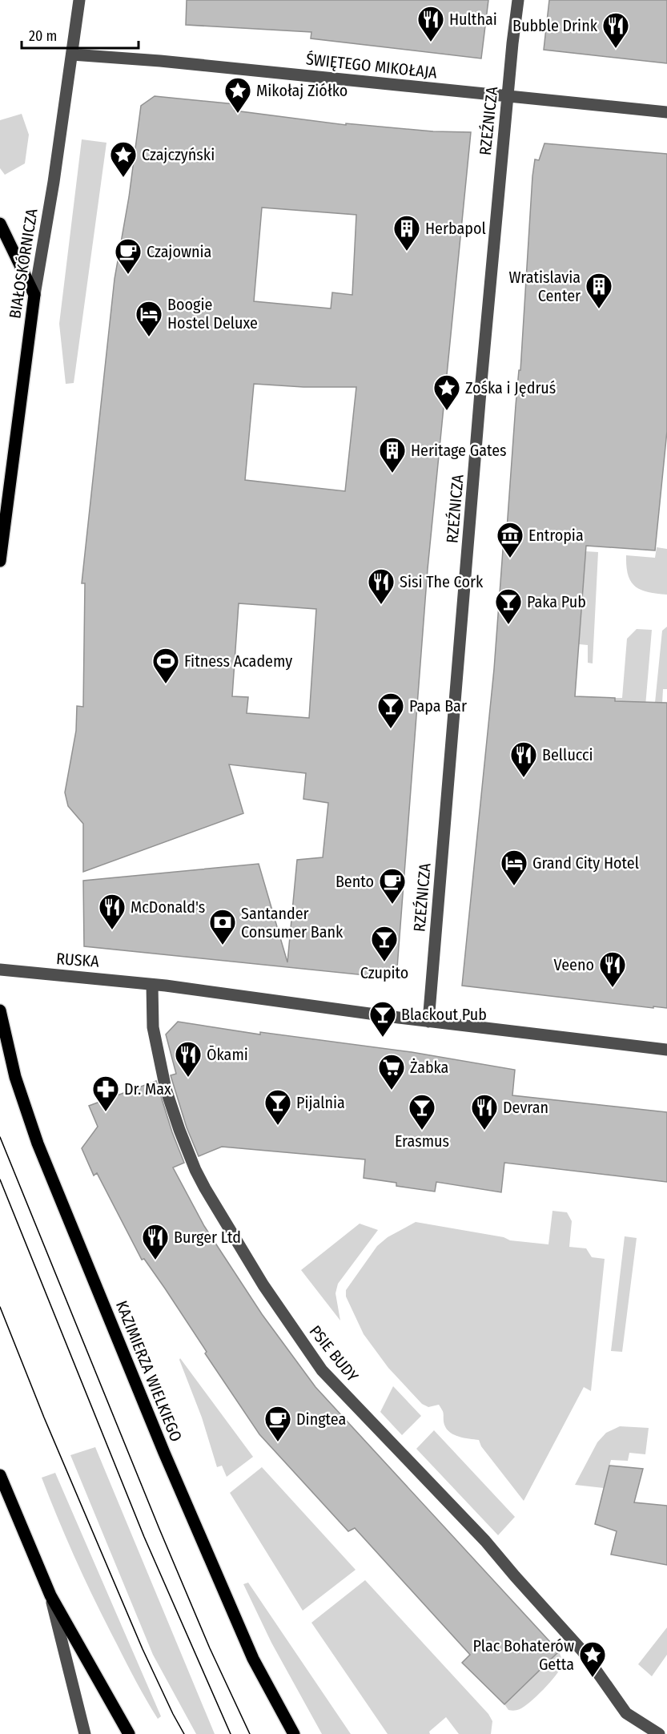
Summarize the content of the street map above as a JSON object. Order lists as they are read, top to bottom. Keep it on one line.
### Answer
{"streets":{"main road":["BIAŁOSKÓRNICZA","KAZIMIERZA WIELKIEGO"],"street":["ŚWIĘTEGO MIKOŁAJA","RZEŹNICZA","RUSKA","PSIE BUDY"]},"crossings":[["ŚWIĘTEGO MIKOŁAJA","RZEŹNICZA"],["ŚWIĘTEGO MIKOŁAJA","BIAŁOSKÓRNICZA"],["RZEŹNICZA","RUSKA"],["RUSKA","PSIE BUDY"]],"places":{"restaurant":["Hulthai","Bubble Drink","Sisi The Cork","Bellucci","McDonald's","Veeno","Ōkami","Devran","Burger Ltd"],"place":["Mikołaj Ziółko","Czajczyński","Zośka i Jędruś","Plac Bohaterów Getta"],"building":["Herbapol","Wratislavia Center","Heritage Gates"],"cafe":["Czajownia","Bento","Dingtea"],"hotel":["Boogie Hostel Deluxe","Grand City Hotel"],"museum":["Entropia"],"bar":["Paka Pub","Papa Bar","Czupito","Blackout Pub","Pijalnia","Erasmus"],"sports":["Fitness Academy"],"bank":["Santander Consumer Bank"],"supermarket":["Żabka"],"pharmacy":["Dr. Max"]},"scale_bar":"20 m"}
